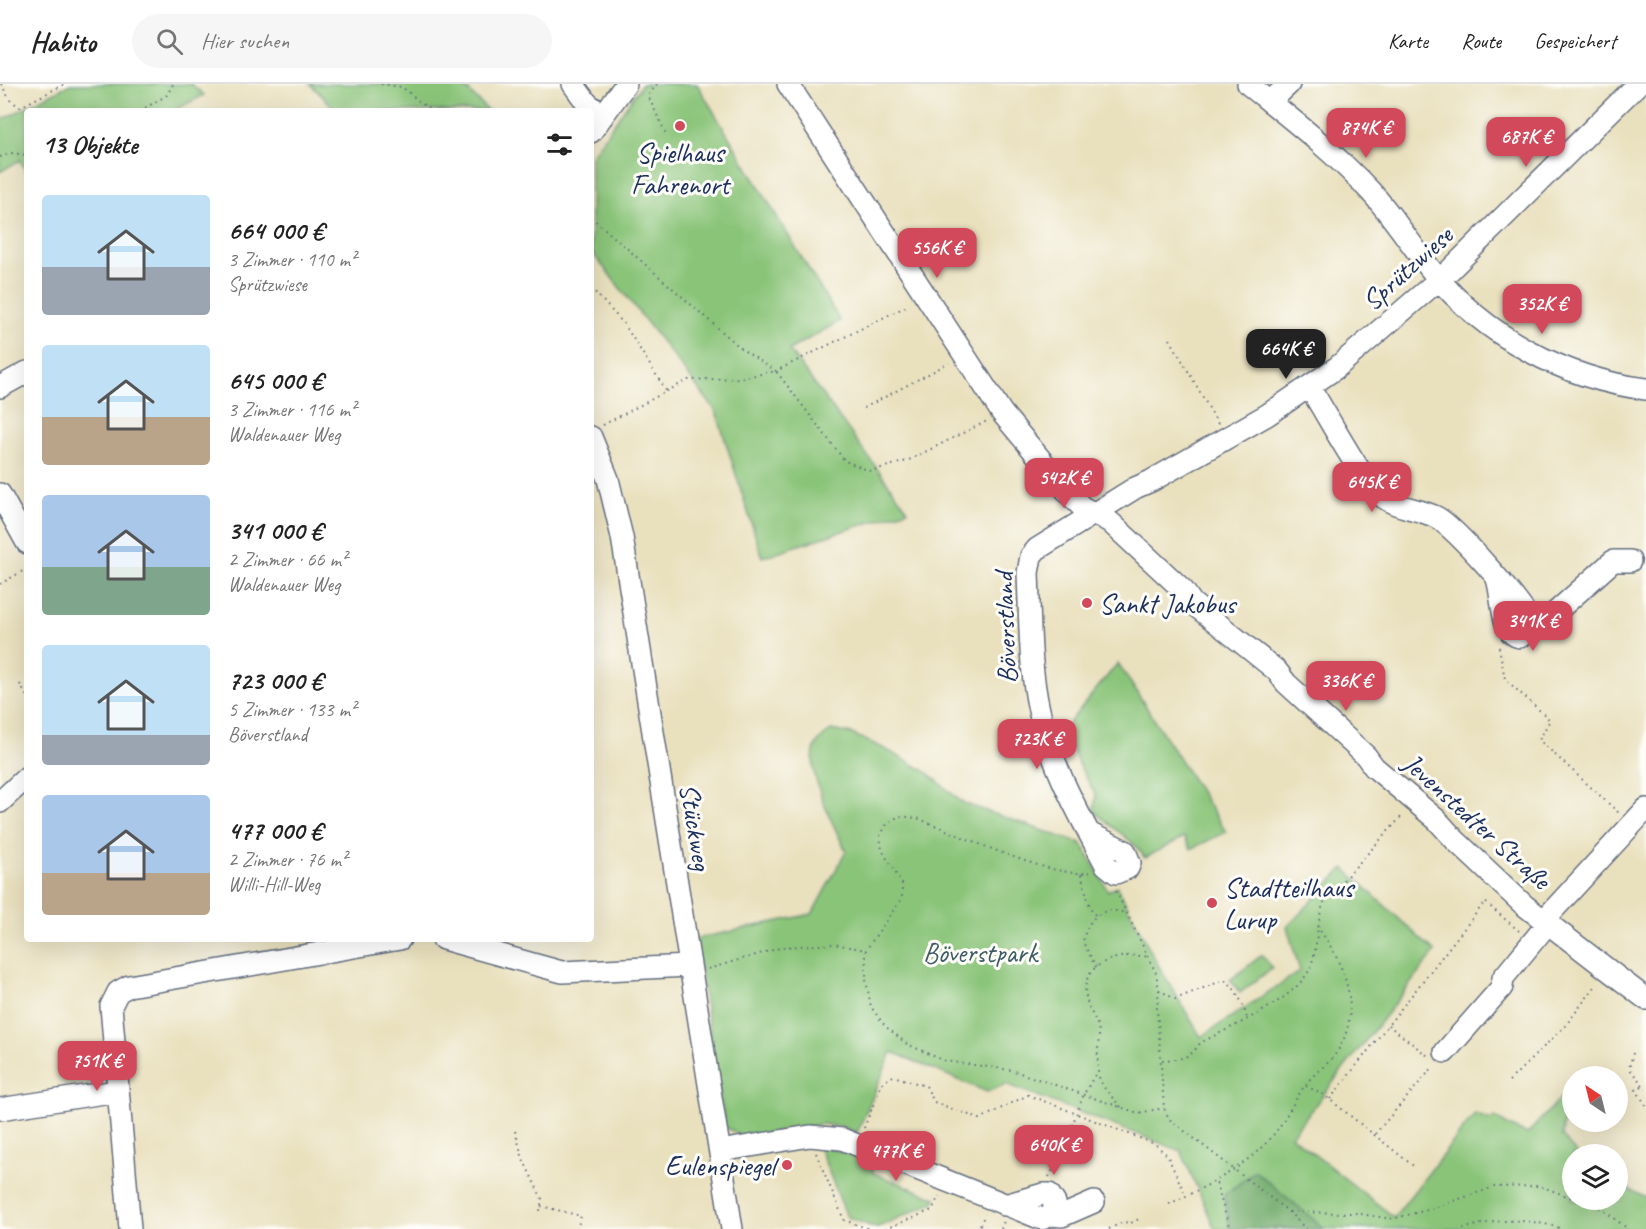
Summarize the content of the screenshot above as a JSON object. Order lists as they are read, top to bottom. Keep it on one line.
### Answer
{"streets":{"street":["Sprützwiese","Böverstland","Jevenstedter Straße","Stückweg"]},"crossings":[["Sprützwiese","Böverstland"],["Sprützwiese","Jevenstedter Straße"],["Böverstland","Jevenstedter Straße"]],"parks":["Böverstpark"],"places":["Spielhaus Fahrenort","Sankt Jakobus","Stadtteilhaus Lurup","Eulenspiegel"],"north":"top left","page":{"header":"Habito","search":"Hier suchen","nav":["Karte","Route","Gespeichert"],"price":["874K €","687K €","556K €","352K €","664K €","542K €","645K €","341K €","336K €","723K €","751K €","640K €","477K €"],"heading":"13 Objekte","list":[{"name":"664 000 €","note":"3 Zimmer · 110 m² · Sprützwiese"},{"name":"645 000 €","note":"3 Zimmer · 116 m² · Waldenauer Weg"},{"name":"341 000 €","note":"2 Zimmer · 66 m² · Waldenauer Weg"},{"name":"723 000 €","note":"5 Zimmer · 133 m² · Böverstland"},{"name":"477 000 €","note":"2 Zimmer · 76 m² · Willi-Hill-Weg"}]}}
